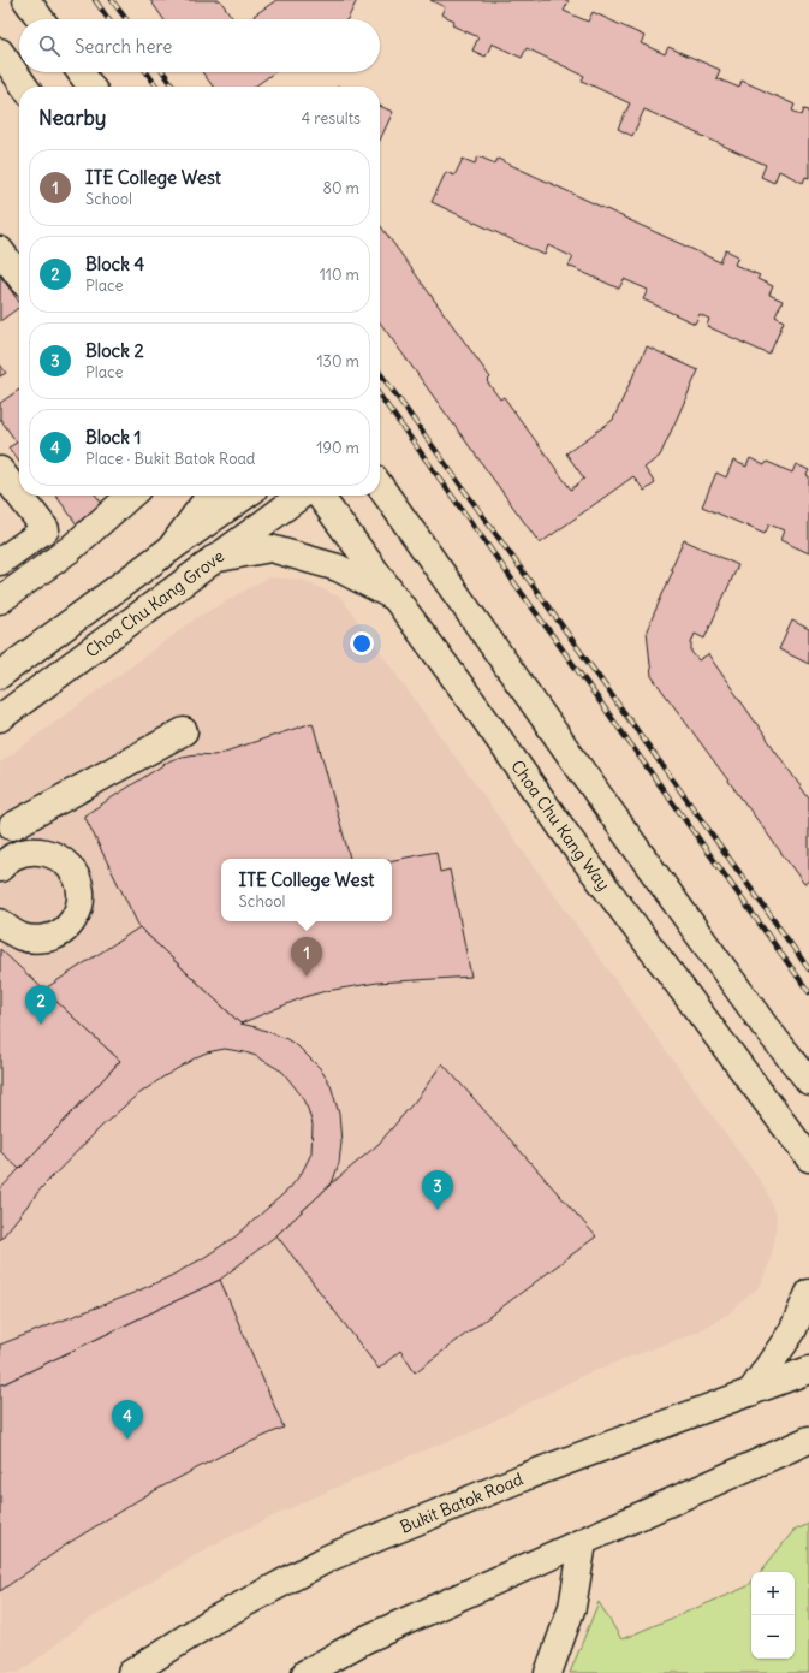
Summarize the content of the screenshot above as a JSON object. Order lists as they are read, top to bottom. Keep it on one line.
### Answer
{"streets":{"main road":["Choa Chu Kang Grove","Choa Chu Kang Way","Bukit Batok Road"]},"page":{"search":"Search here","heading":["Nearby","4 results"],"list":[{"mark":"1","name":"ITE College West","note":"School","value":"80 m"},{"mark":"2","name":"Block 4","note":"Place","value":"110 m"},{"mark":"3","name":"Block 2","note":"Place","value":"130 m"},{"mark":"4","name":"Block 1","note":"Place · Bukit Batok Road","value":"190 m"}],"popup":["ITE College West","School"],"pins":["1","2","3","4"],"map_buttons":["+","−"]}}
